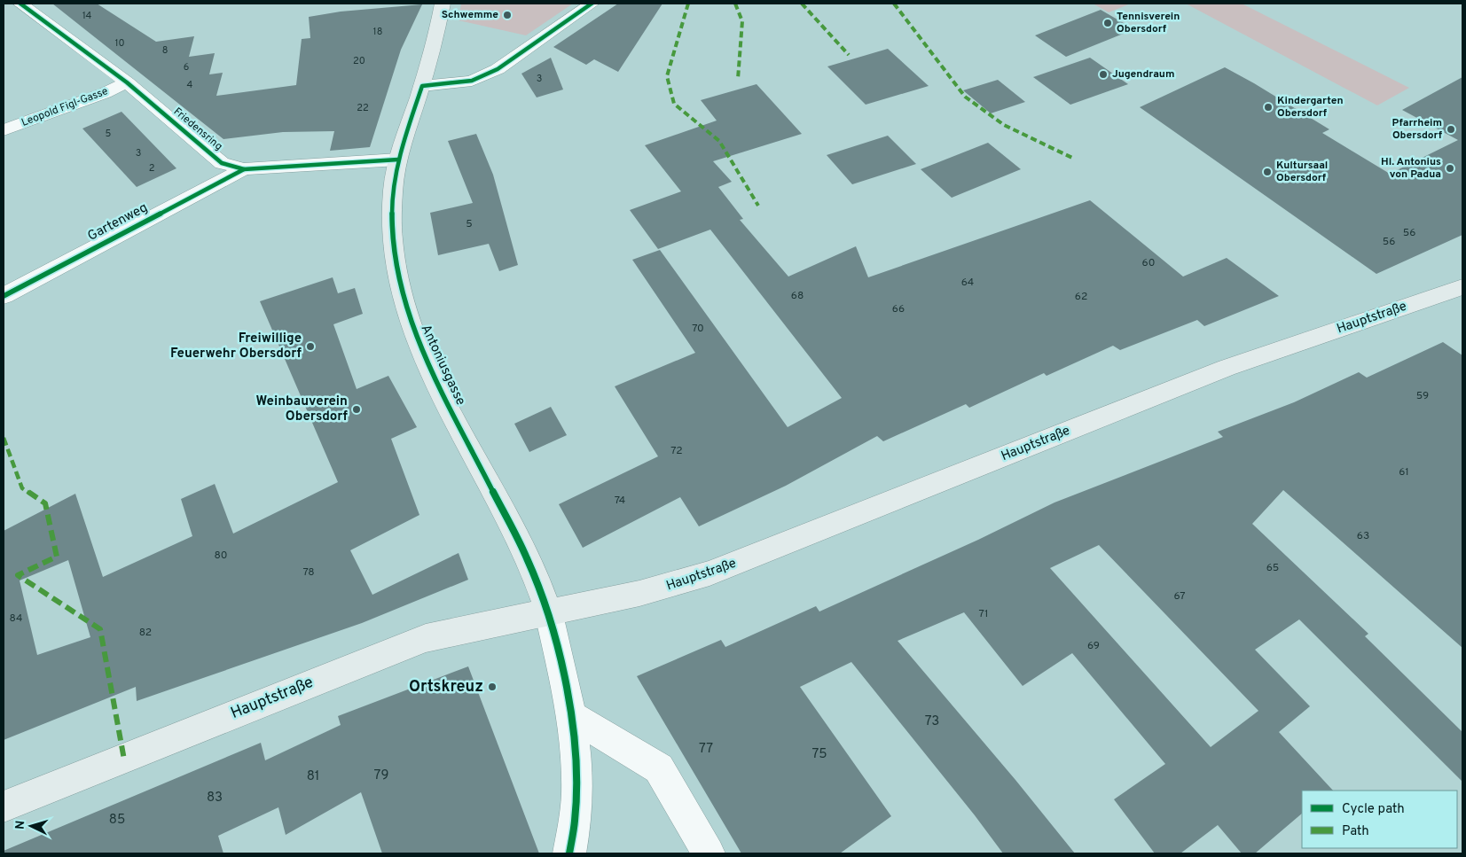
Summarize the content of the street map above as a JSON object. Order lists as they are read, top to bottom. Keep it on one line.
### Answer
{"streets":{"main road":["Hauptstraße","Antoniusgasse"],"street":["Leopold Figl-Gasse","Friedensring","Gartenweg"]},"crossings":[["Leopold Figl-Gasse","Friedensring"],["Friedensring","Gartenweg"],["Friedensring","Antoniusgasse"],["Hauptstraße","Antoniusgasse"]],"places":["Schwemme","Tennisverein Obersdorf","Jugendraum","Kindergarten Obersdorf","Pfarrheim Obersdorf","Hl. Antonius von Padua","Kultursaal Obersdorf","Freiwillige Feuerwehr Obersdorf","Weinbauverein Obersdorf","Ortskreuz"],"house_numbers":["14","18","10","8","20","6","3","4","22","5","3","2","5","56","56","60","64","68","62","66","70","59","72","61","74","63","80","65","78","67","71","84","82","69","73","77","75","79","81","83","85"],"legend":["Cycle path","Path"],"north":"left"}
